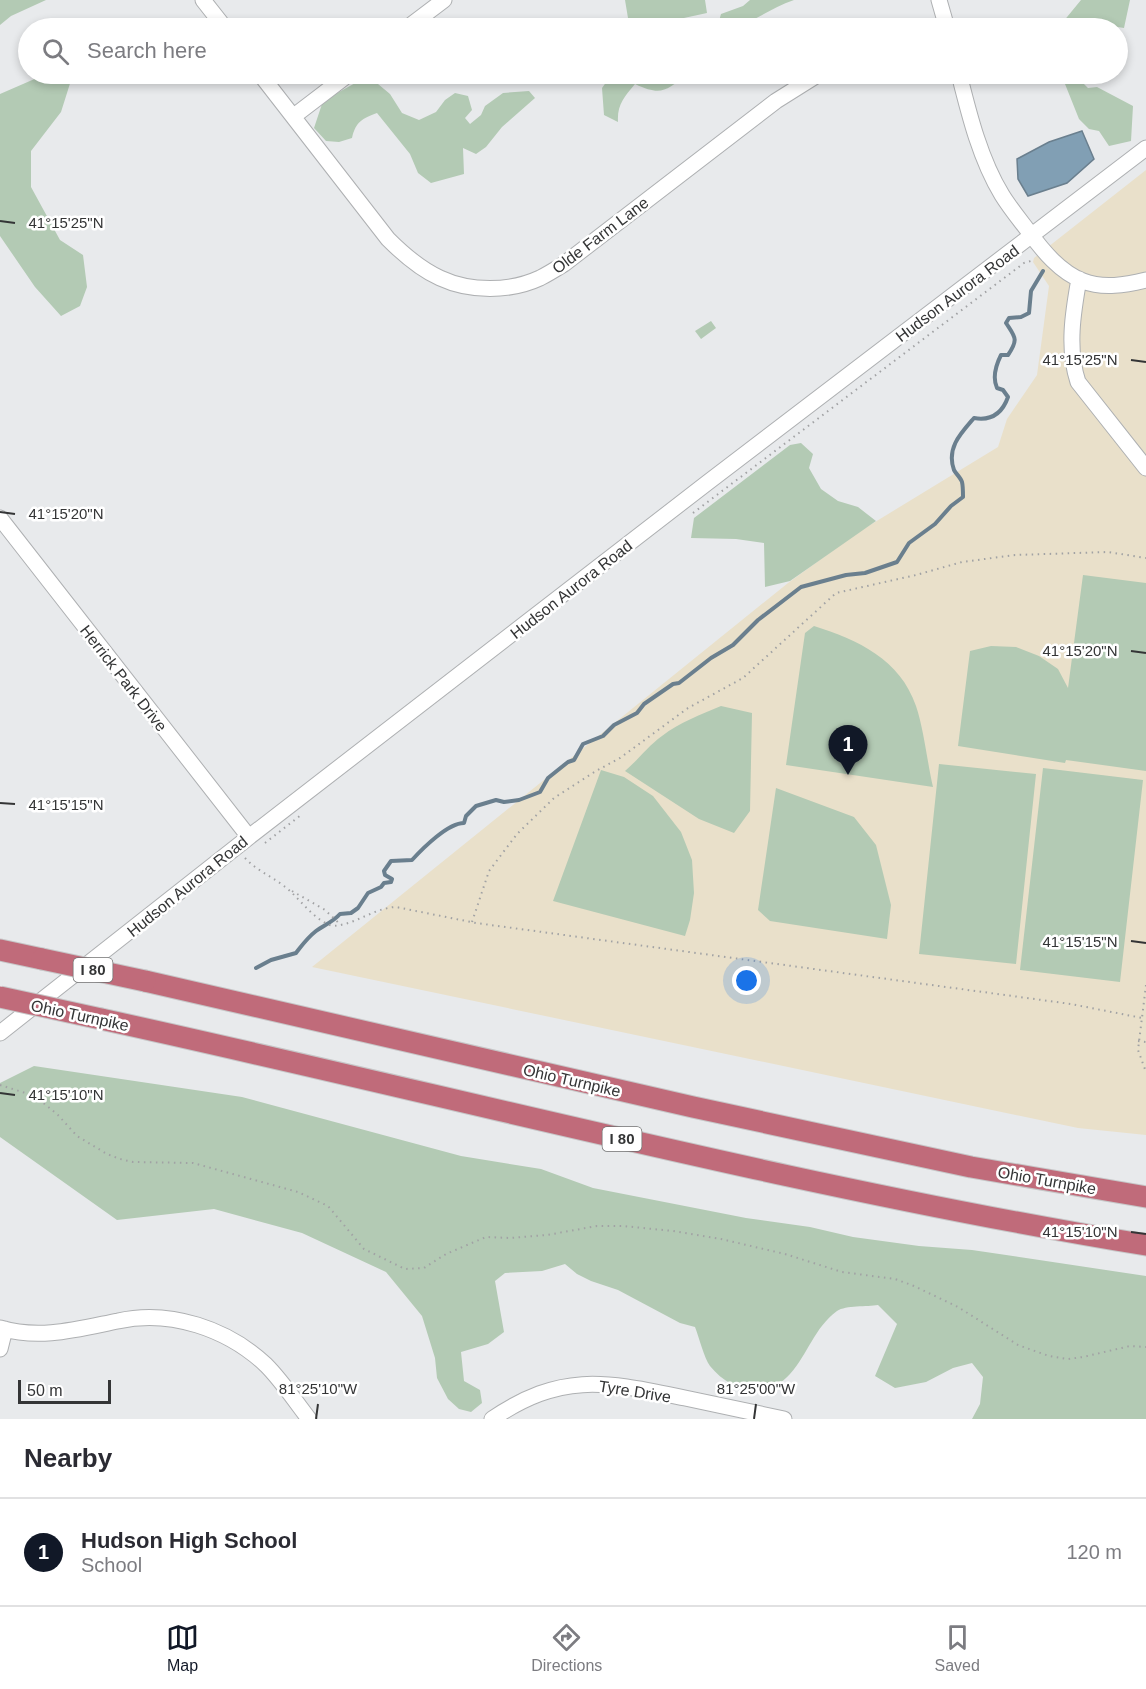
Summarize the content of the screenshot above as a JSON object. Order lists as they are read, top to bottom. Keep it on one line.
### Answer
{"streets":{"highway":["I 80","Ohio Turnpike"],"street":["Olde Farm Lane","Hudson Aurora Road","Herrick Park Drive","Tyre Drive"]},"crossings":[["Hudson Aurora Road","Herrick Park Drive"]],"scale_bar":"50 m","page":{"search":"Search here","pins":"1","scale":"50 m","heading":"Nearby","list":[{"mark":"1","name":"Hudson High School","note":"School","value":"120 m"}],"nav":["Map","Directions","Saved"]},"coordinates":["41°15'25\"N","41°15'20\"N","41°15'15\"N","41°15'10\"N","81°25'10\"W","81°25'00\"W"]}
